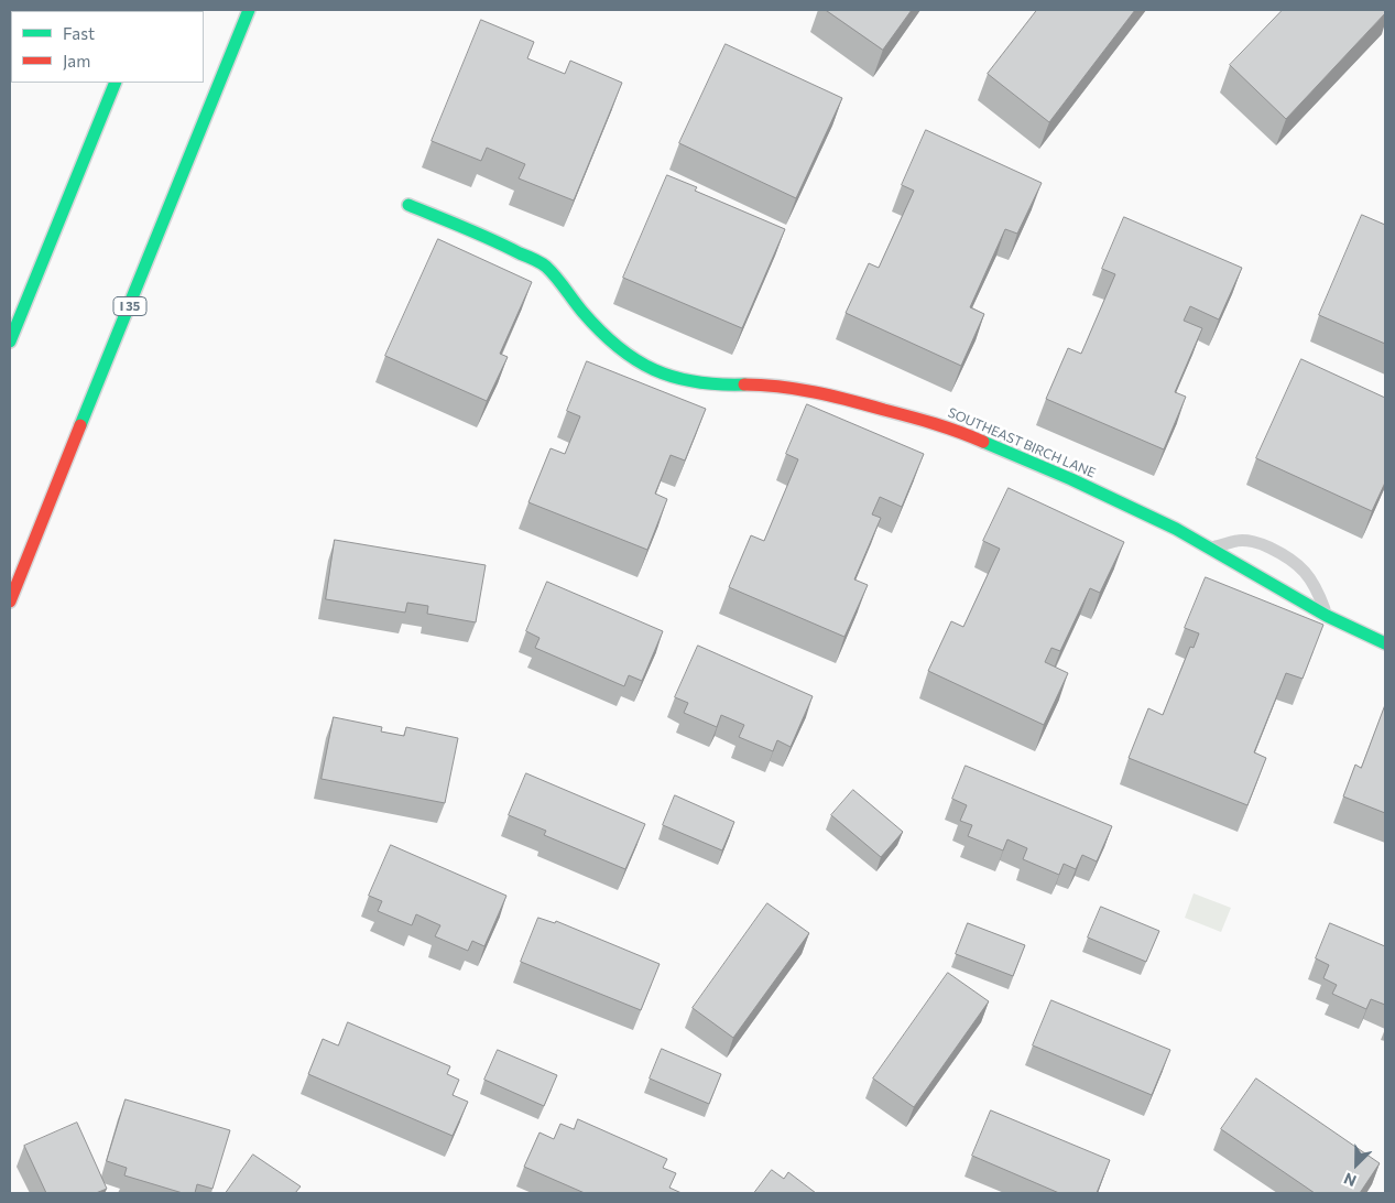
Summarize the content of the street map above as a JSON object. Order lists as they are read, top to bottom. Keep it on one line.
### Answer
{"streets":{"main road":["I 35","SOUTHEAST BIRCH LANE"]},"legend":["Fast","Jam"],"north":"bottom left"}
